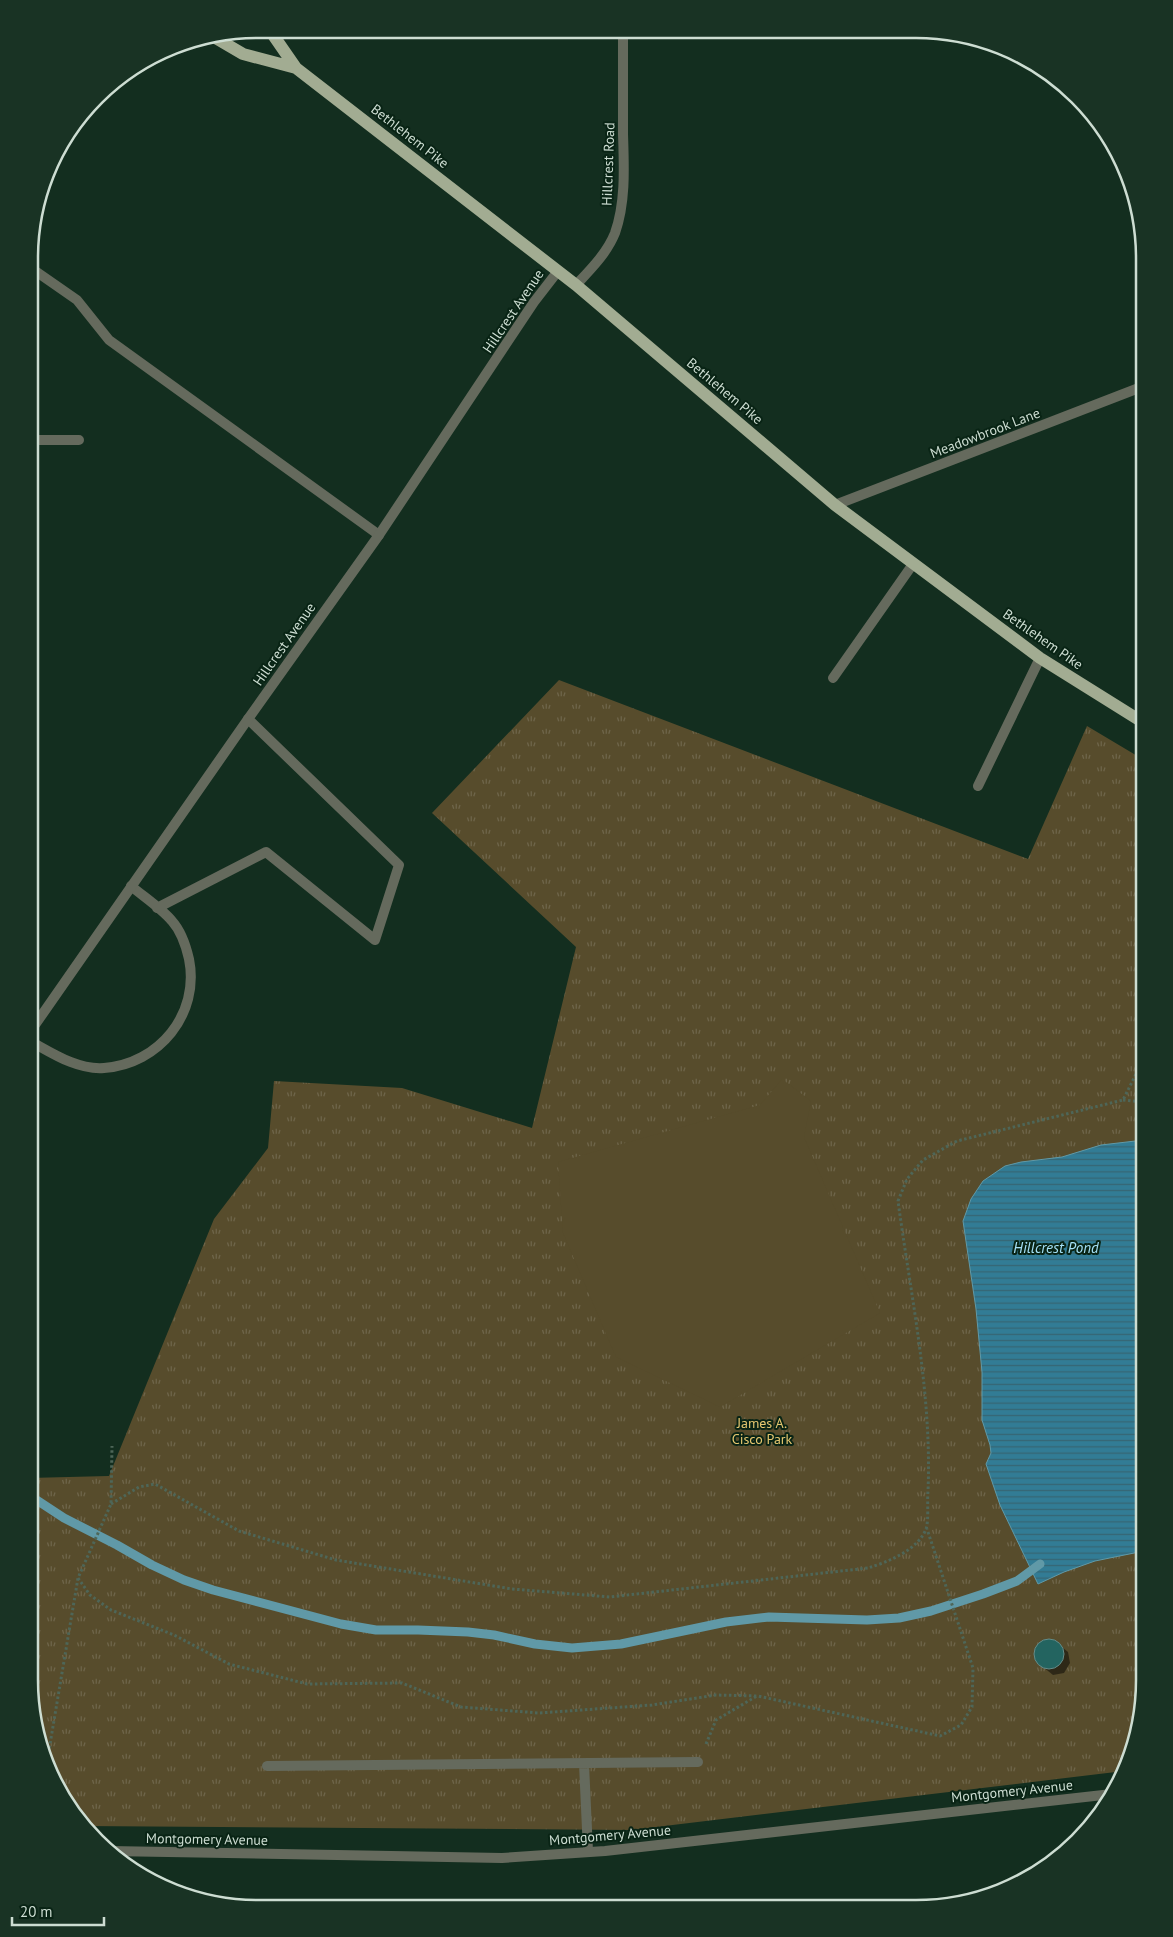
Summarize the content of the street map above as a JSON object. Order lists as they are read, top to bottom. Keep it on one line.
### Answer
{"streets":{"main road":["Bethlehem Pike"],"street":["Hillcrest Road","Hillcrest Avenue","Meadowbrook Lane","Montgomery Avenue"]},"crossings":[["Bethlehem Pike","Hillcrest Road"],["Bethlehem Pike","Hillcrest Avenue"],["Bethlehem Pike","Meadowbrook Lane"]],"water":["Hillcrest Pond"],"parks":["James A. Cisco Park"],"scale_bar":"20 m"}
